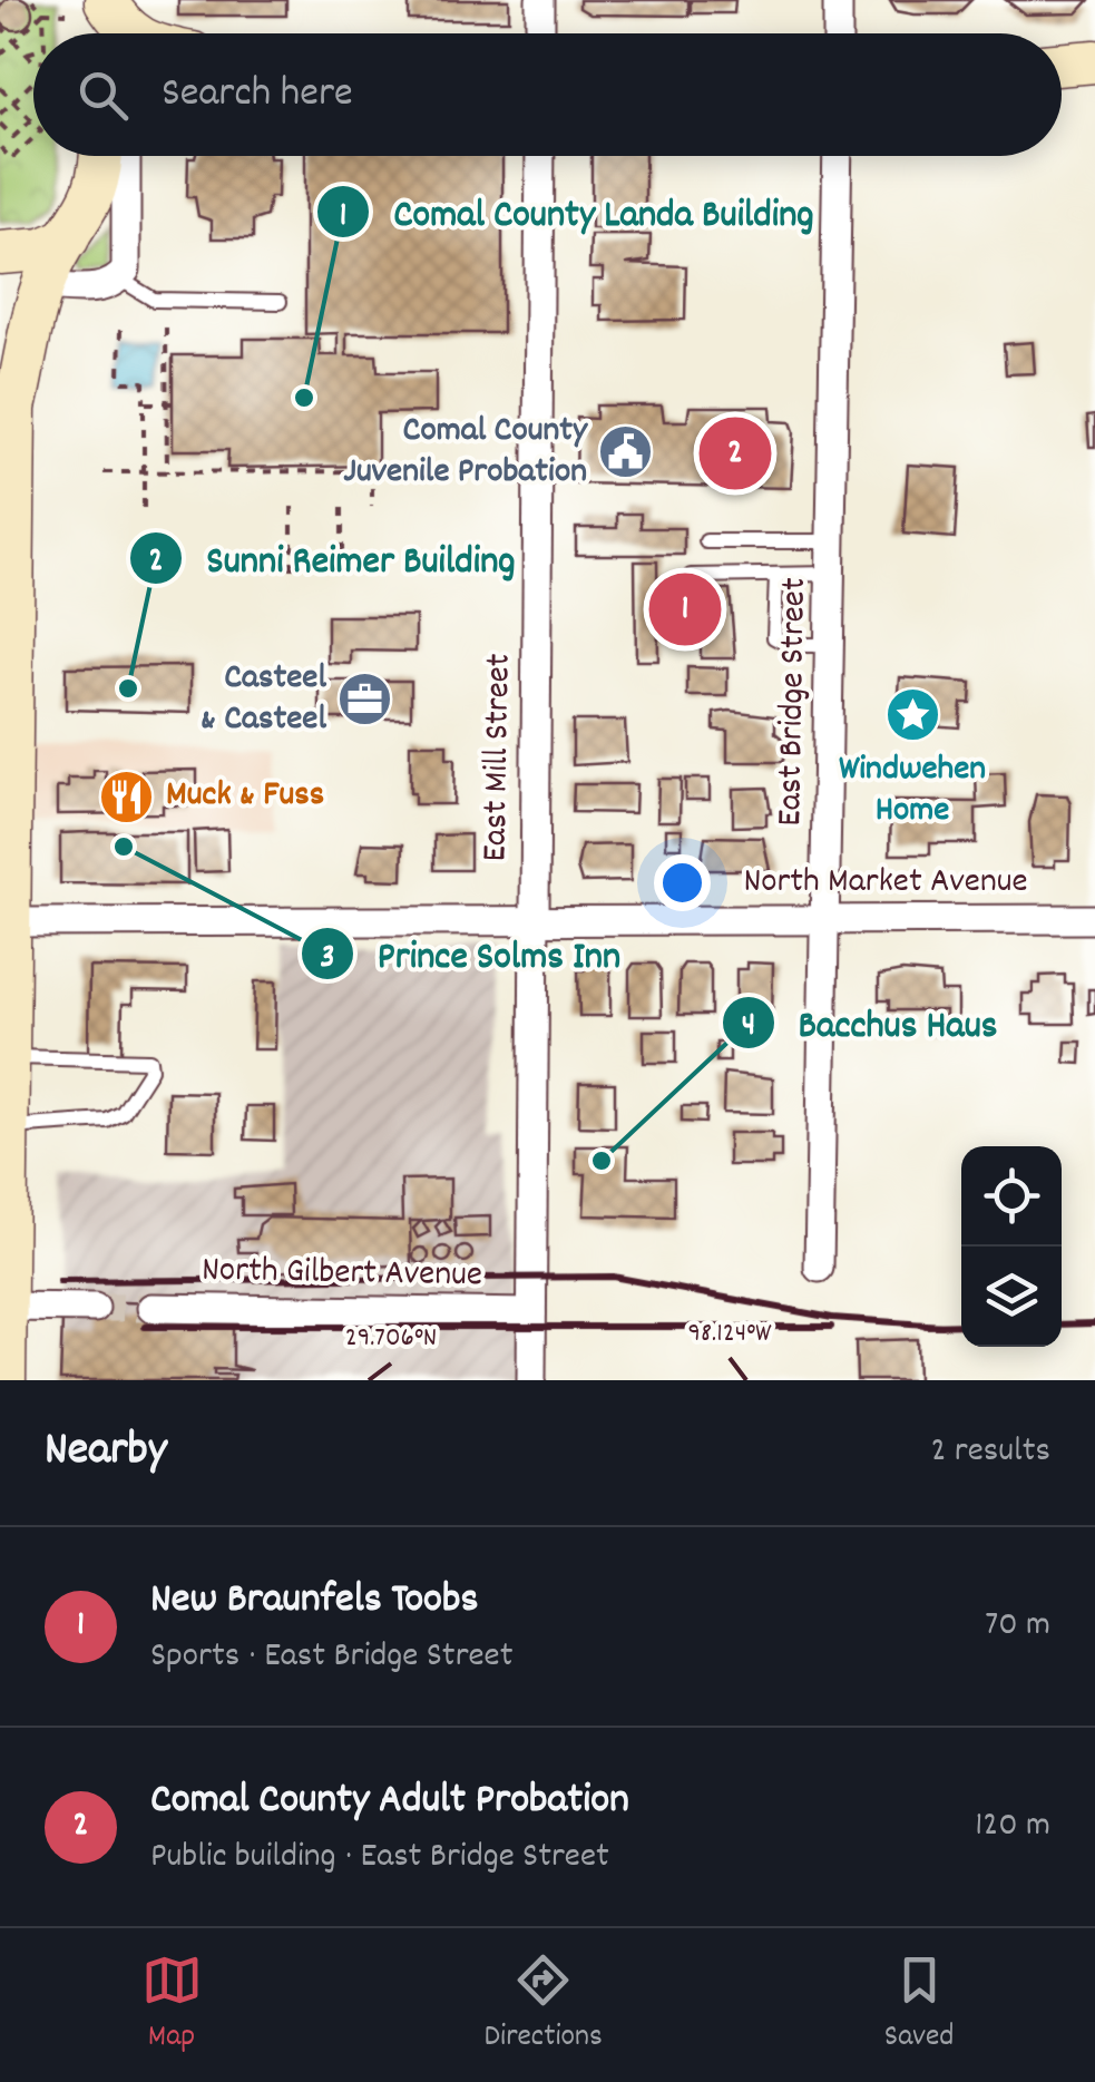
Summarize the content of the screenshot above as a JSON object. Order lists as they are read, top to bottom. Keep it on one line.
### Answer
{"streets":{"street":["East Bridge Street","East Mill Street","North Market Avenue","North Gilbert Avenue"]},"crossings":[["East Bridge Street","North Market Avenue"],["East Mill Street","North Market Avenue"],["East Mill Street","North Gilbert Avenue"]],"places":{"other":["Comal County Landa Building","Sunni Reimer Building","Prince Solms Inn","Bacchus Haus"],"public building":["Comal County Juvenile Probation"],"office":["Casteel & Casteel"],"place":["Windwehen Home"],"restaurant":["Muck & Fuss"]},"page":{"search":"Search here","pins":["2","1"],"heading":["Nearby","2 results"],"list":[{"mark":"1","name":"New Braunfels Toobs","note":"Sports · East Bridge Street","value":"70 m"},{"mark":"2","name":"Comal County Adult Probation","note":"Public building · East Bridge Street","value":"120 m"}],"nav":["Map","Directions","Saved"]},"coordinates":["98.124°W","29.706°N"]}
